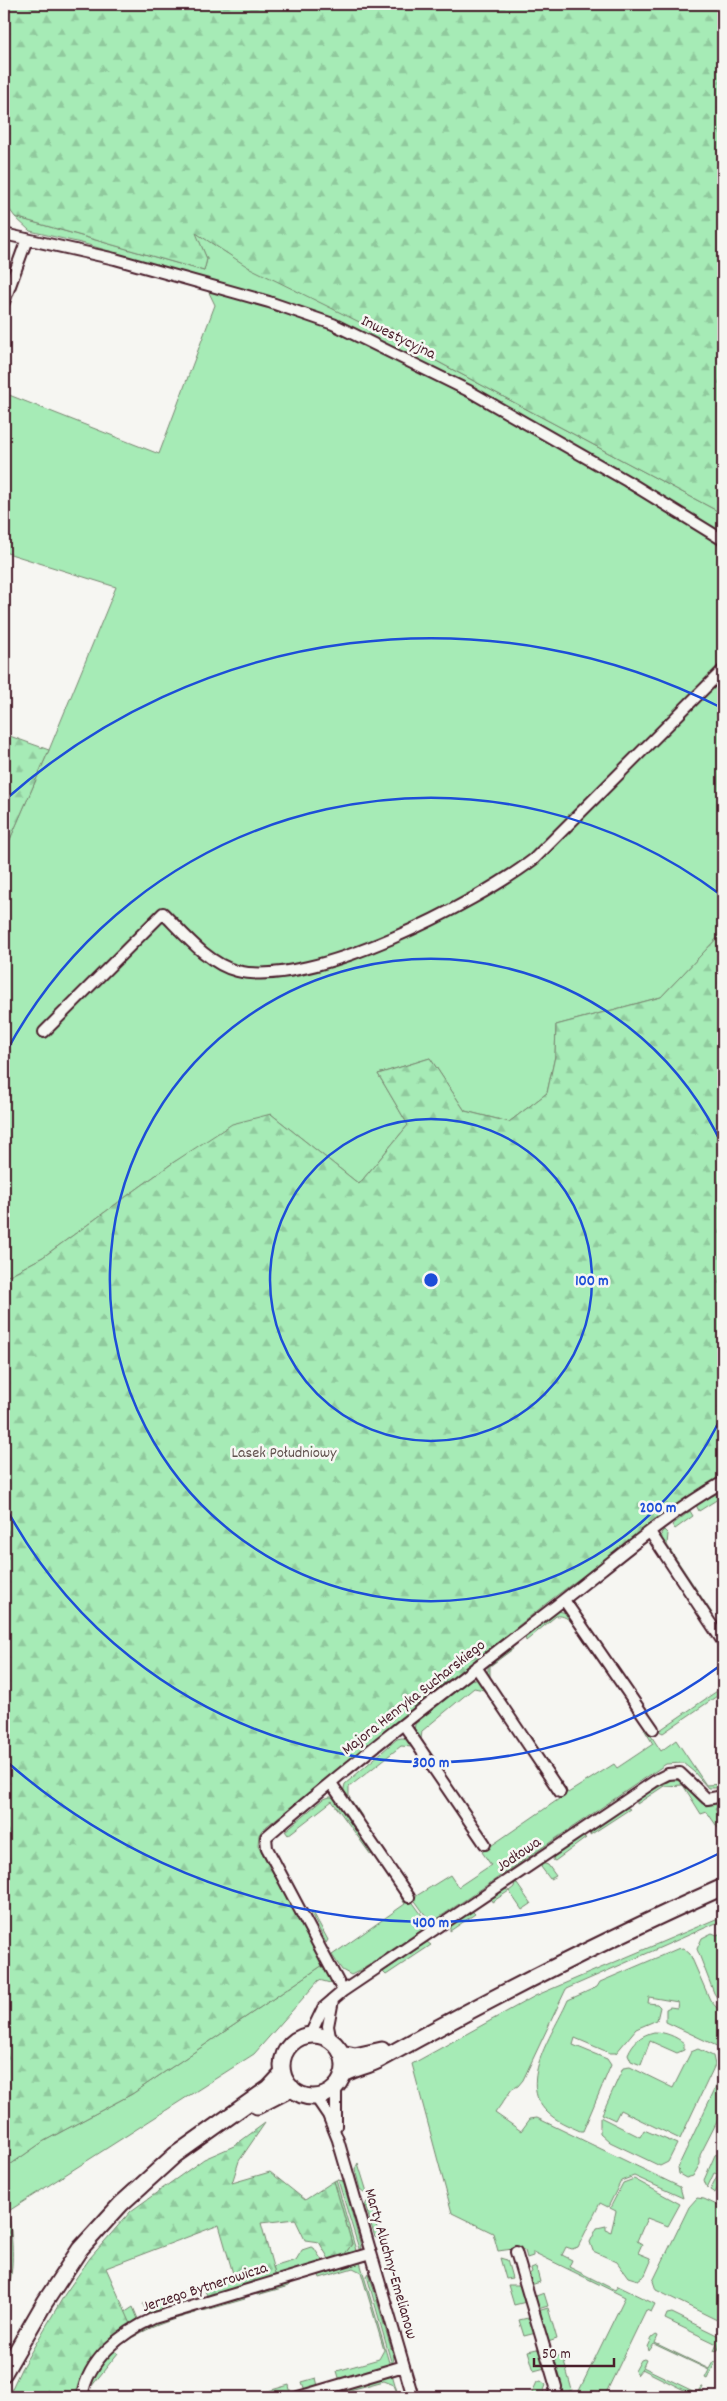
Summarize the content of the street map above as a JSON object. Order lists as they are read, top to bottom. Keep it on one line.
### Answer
{"streets":{"street":["Inwestycyjna","Majora Henryka Sucharskiego","Jodłowa","Marty Aluchny-Emelianow","Jerzego Bytnerowicza"]},"crossings":[["Majora Henryka Sucharskiego","Jodłowa"],["Jodłowa","Marty Aluchny-Emelianow"],["Marty Aluchny-Emelianow","Jerzego Bytnerowicza"]],"parks":["Lasek Południowy"],"scale_bar":"50 m","rings":["100 m","200 m","300 m","400 m"]}
